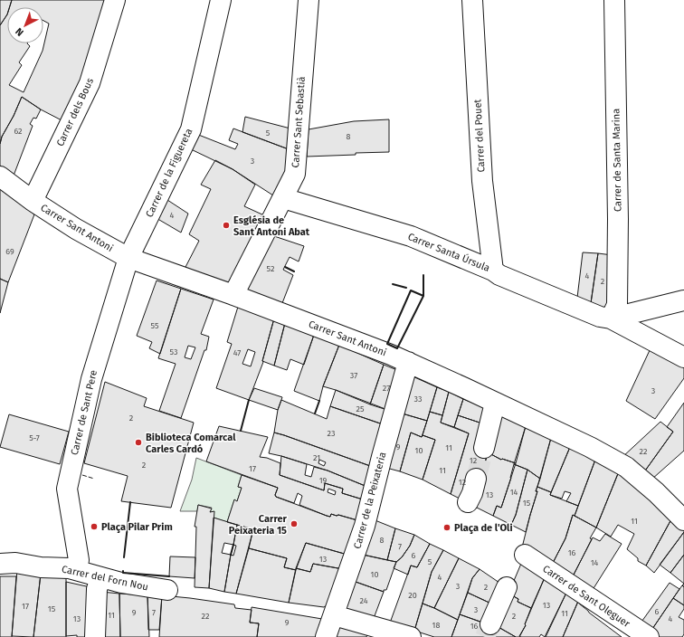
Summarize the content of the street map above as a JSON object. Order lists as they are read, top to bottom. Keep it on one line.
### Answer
{"streets":{"street":["Carrer dels Bous","Carrer Sant Sebastià","Carrer del Pouet","Carrer de Santa Marina","Carrer de la Figuereta","Carrer Sant Antoni","Carrer Santa Úrsula","Carrer de Sant Pere","Carrer de la Peixateria","Carrer del Forn Nou","Carrer de Sant Oleguer"]},"crossings":[["Carrer dels Bous","Carrer Sant Antoni"],["Carrer Sant Sebastià","Carrer Sant Antoni"],["Carrer Sant Sebastià","Carrer Santa Úrsula"],["Carrer del Pouet","Carrer Santa Úrsula"],["Carrer de Santa Marina","Carrer Santa Úrsula"],["Carrer de la Figuereta","Carrer Sant Antoni"],["Carrer de la Figuereta","Carrer de Sant Pere"],["Carrer Sant Antoni","Carrer de Sant Pere"],["Carrer Sant Antoni","Carrer de la Peixateria"],["Carrer de Sant Pere","Carrer del Forn Nou"]],"places":["Església de Sant Antoni Abat","Biblioteca Comarcal Carles Cardó","Carrer Peixateria 15","Plaça Pilar Prim","Plaça de l'Oli"],"house_numbers":["62","5","8","3","4","69","52","4","2","55","53","47","37","27","3","33","25","2","23","5-7","9","11","10","22","21","12","2","17","11","19","12","14","13","15","11","8","7","16","6","13","5","14","10","4","3","2","20","24","13","17","15","3","6","9","7","11","11","22","2","13","4","9","18","16"],"north":"bottom left"}
